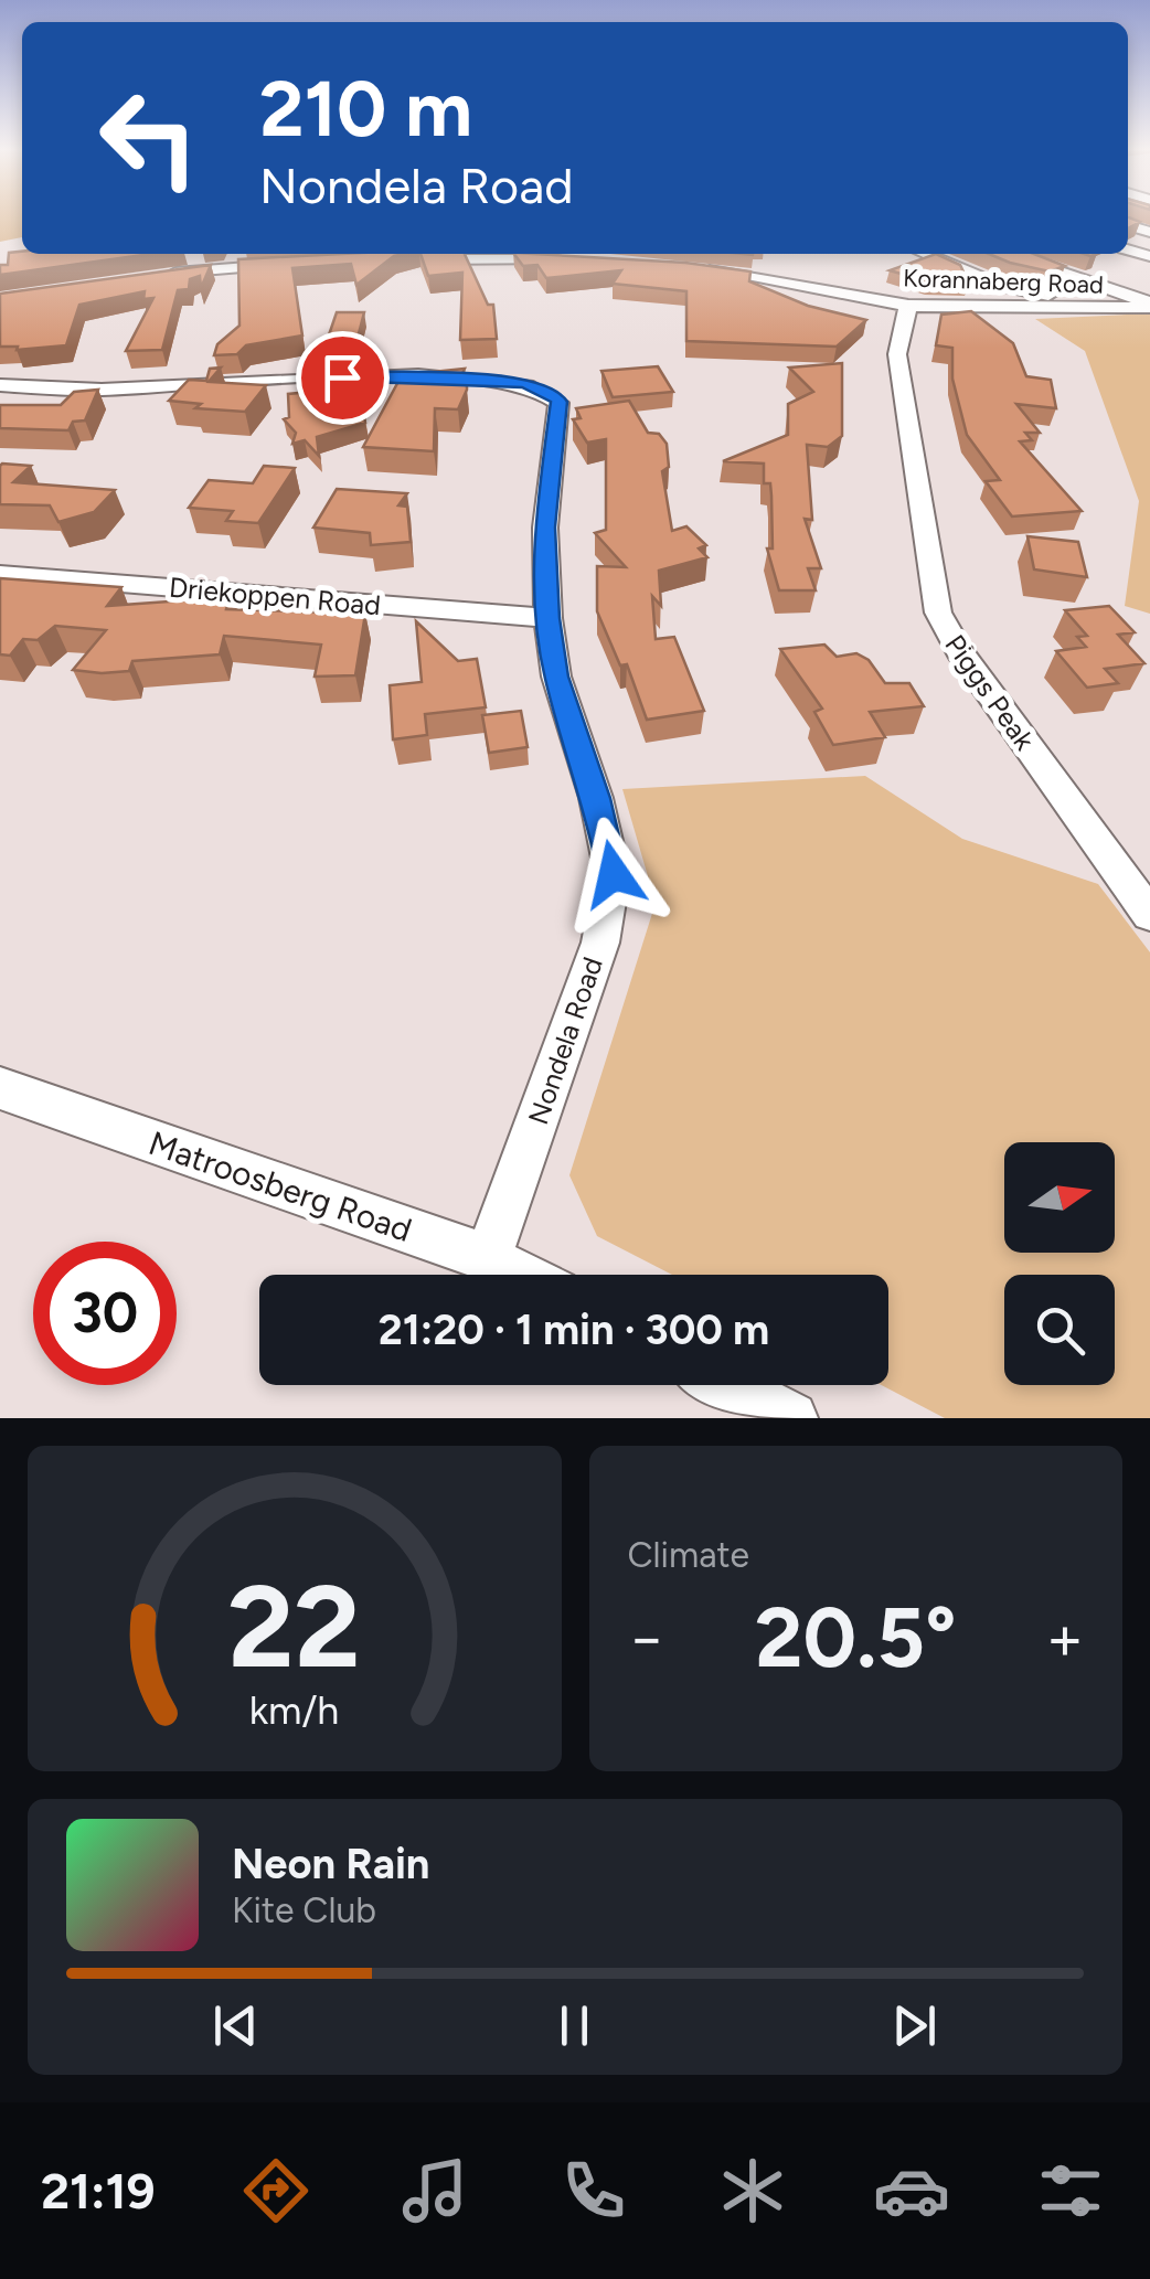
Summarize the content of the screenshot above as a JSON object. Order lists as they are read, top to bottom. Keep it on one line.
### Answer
{"streets":{"street":["Korannaberg Road","Driekoppen Road","Piggs Peak","Nondela Road","Matroosberg Road"]},"crossings":[["Korannaberg Road","Piggs Peak"],["Driekoppen Road","Nondela Road"],["Nondela Road","Matroosberg Road"]],"north":"right","page":{"turn":["210 m","Nondela Road"],"limit":"30","trip":"21:20 · 1 min · 300 m","tile":"Climate","heat":["−","20.5°","+"],"song":["Neon Rain","Kite Club"],"tabs":"21:19","gauge":["22","km/h"]}}
